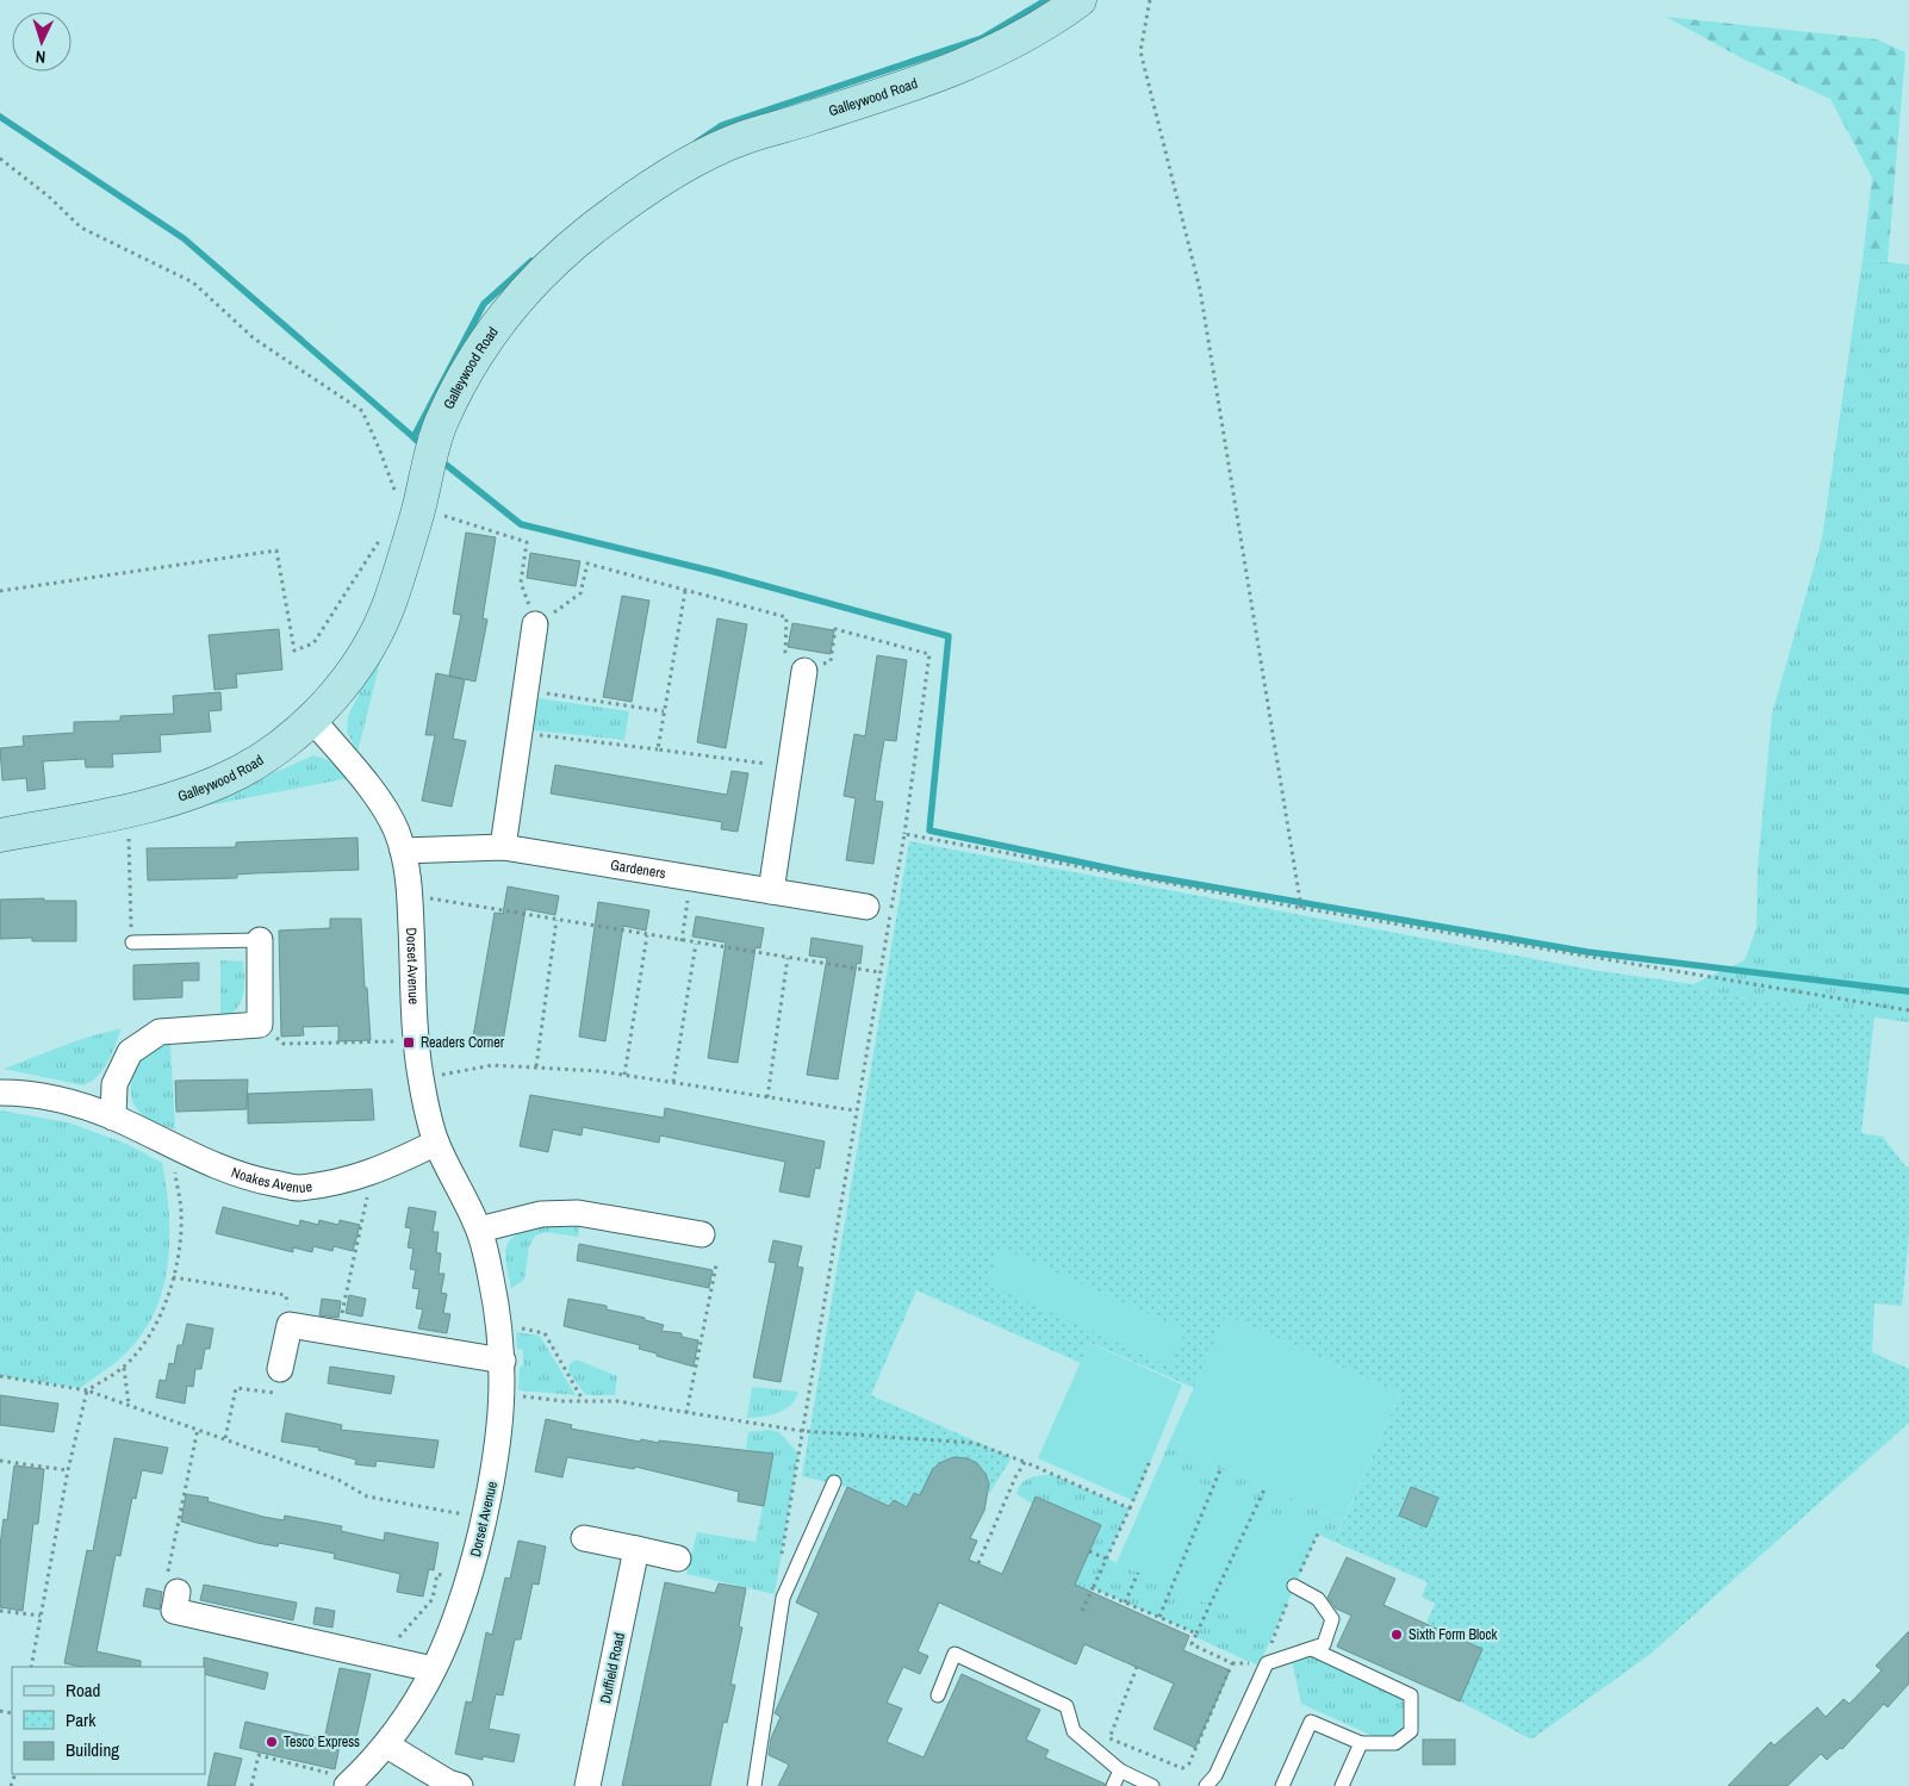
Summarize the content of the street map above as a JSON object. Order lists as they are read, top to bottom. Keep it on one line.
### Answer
{"streets":{"street":["Galleywood Road","Gardeners","Dorset Avenue","Noakes Avenue","Duffield Road"]},"crossings":[["Galleywood Road","Dorset Avenue"],["Gardeners","Dorset Avenue"],["Dorset Avenue","Noakes Avenue"]],"places":{"transit":["Readers Corner"],"other":["Sixth Form Block","Tesco Express"]},"legend":["Road","Park","Building"],"north":"bottom"}
